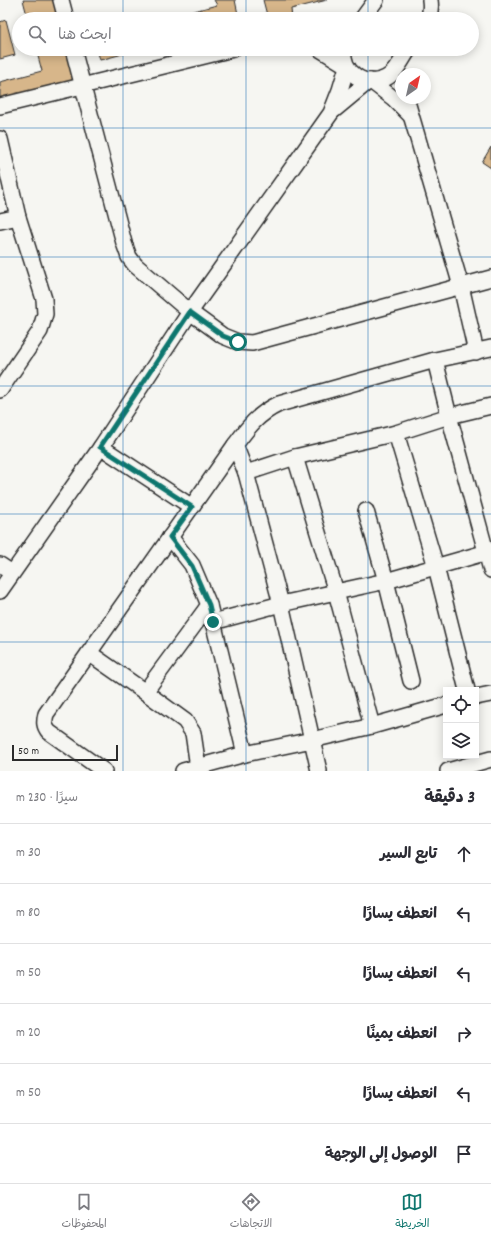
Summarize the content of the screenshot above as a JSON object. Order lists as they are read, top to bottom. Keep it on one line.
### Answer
{"scale_bar":"50 m","north":"top right","page":{"search":"ابحث هنا","scale":"50 m","heading":["3 دقيقة","سيرًا · 230 m"],"list":[["تابع السير","30 m"],["انعطف يسارًا","80 m"],["انعطف يسارًا","50 m"],["انعطف يمينًا","20 m"],["انعطف يسارًا","50 m"],"الوصول إلى الوجهة"],"nav":["الخريطة","الاتجاهات","المحفوظات"]}}
